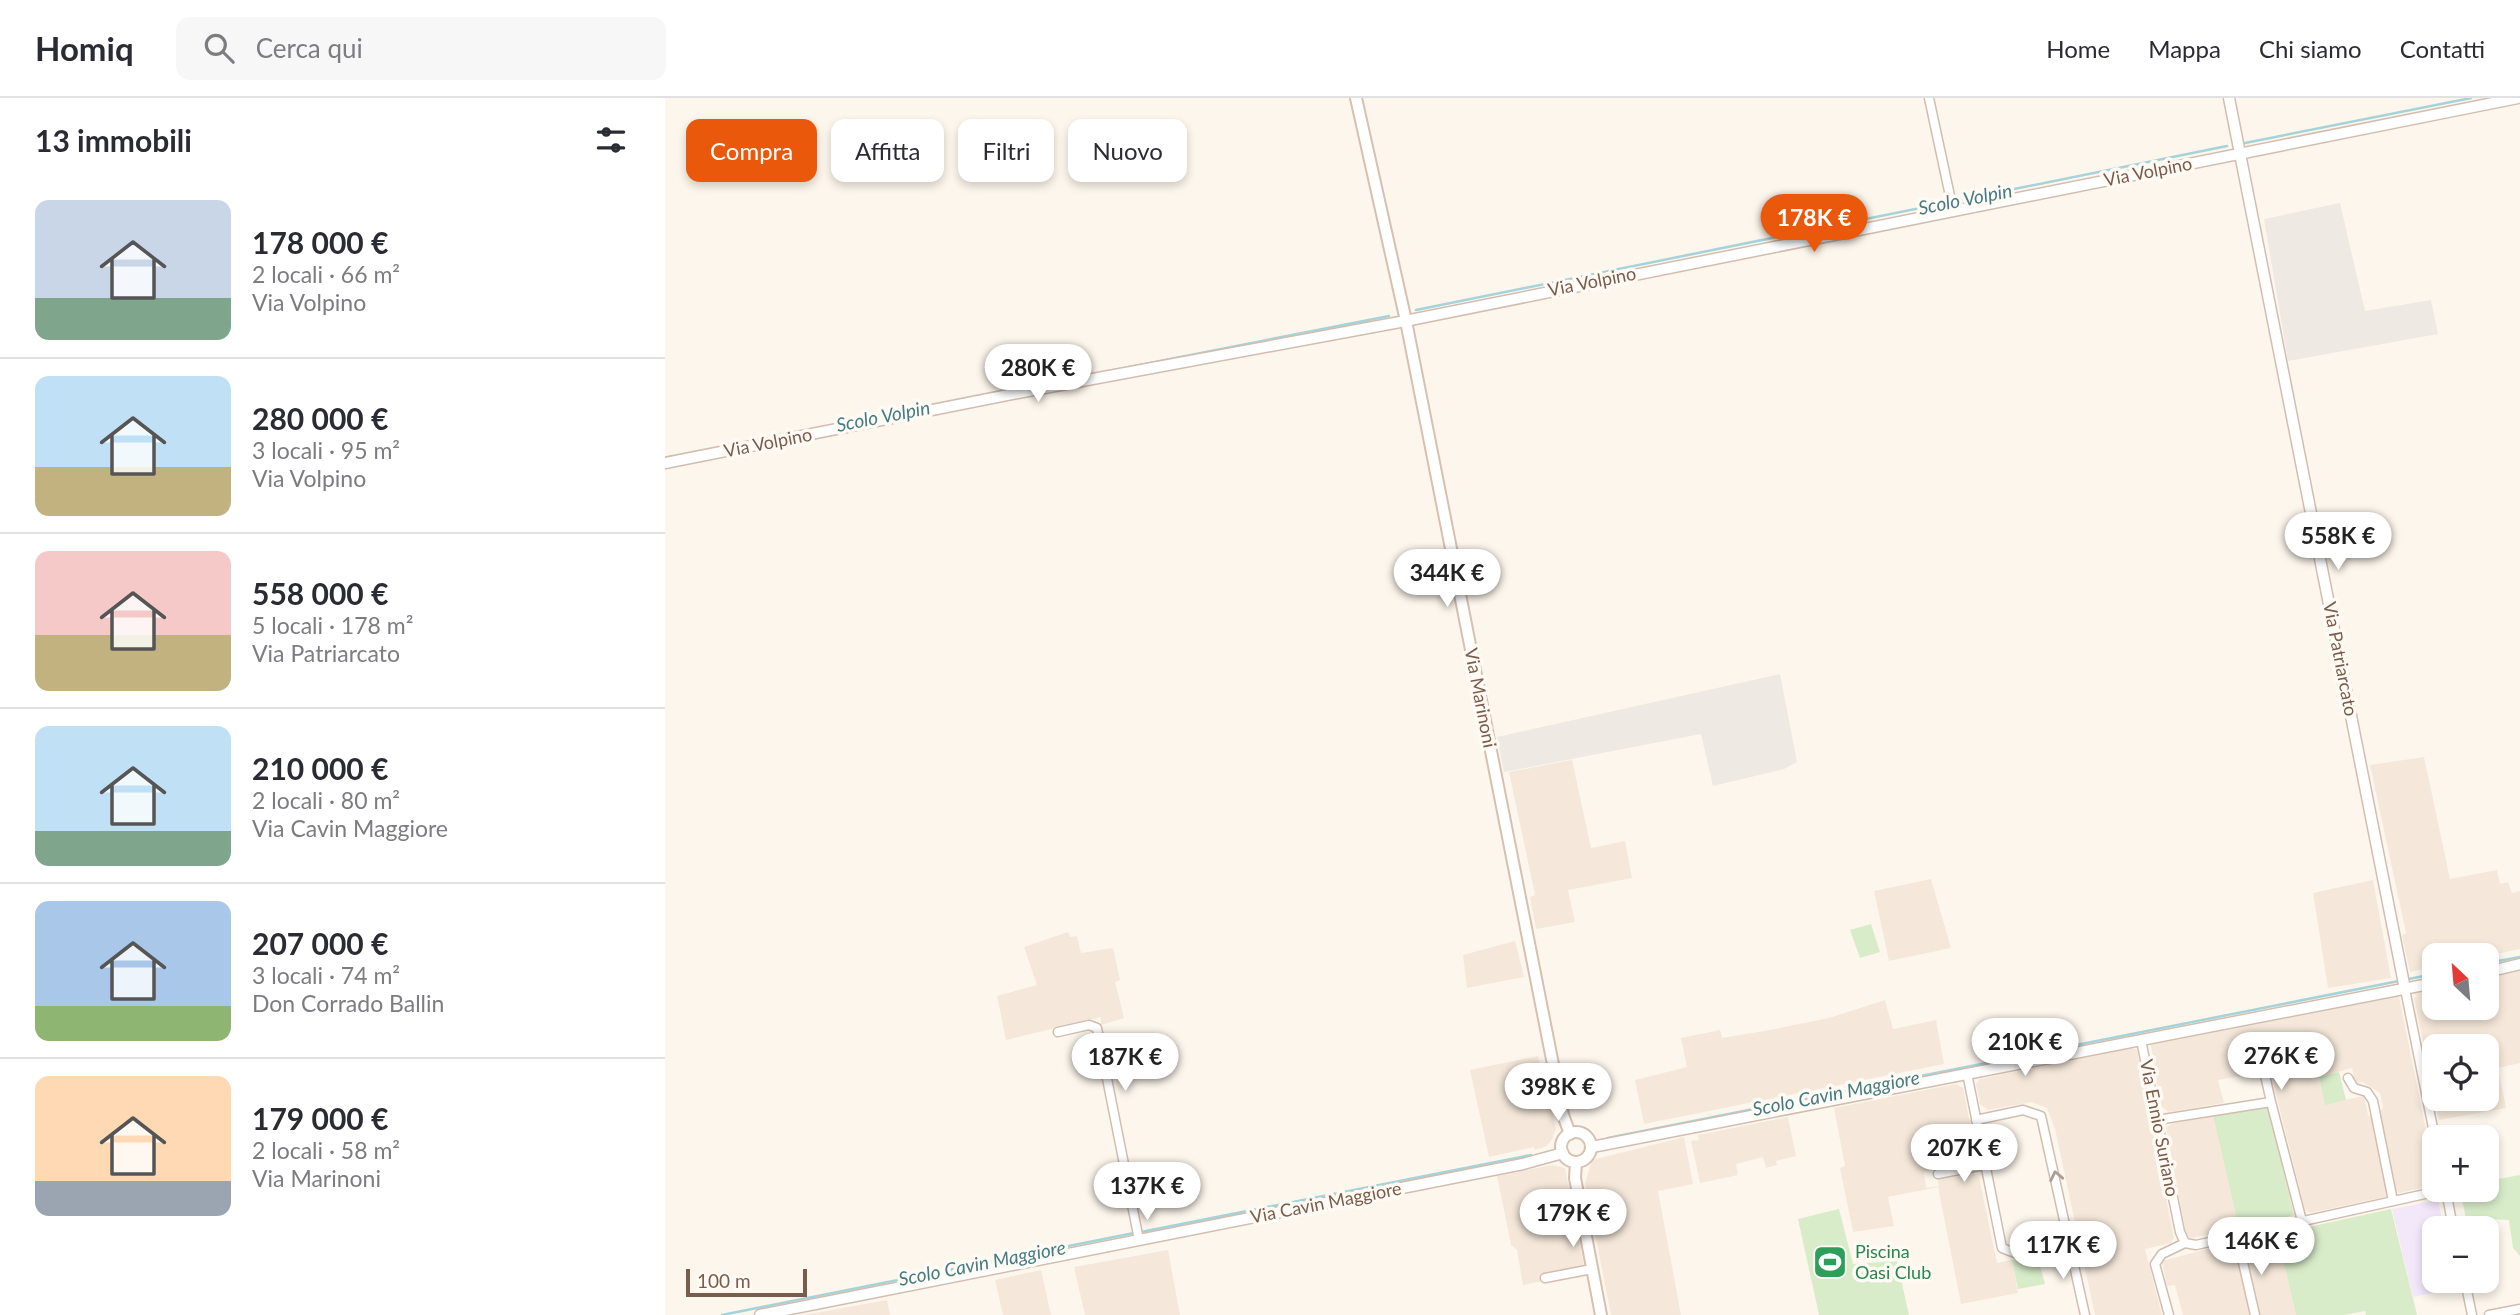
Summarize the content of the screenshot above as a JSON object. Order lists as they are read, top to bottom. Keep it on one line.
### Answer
{"streets":{"main road":["Via Marinoni"],"street":["Via Volpino","Via Patriarcato","Via Ennio Suriano","Via Cavin Maggiore"]},"crossings":[["Via Volpino","Via Patriarcato"],["Via Volpino","Via Marinoni"],["Via Marinoni","Via Cavin Maggiore"]],"water":["Scolo Volpin","Scolo Cavin Maggiore"],"places":{"sports":["Piscina Oasi Club"]},"scale_bar":"100 m","north":"top left","page":{"header":"Homiq","search":"Cerca qui","nav":["Home","Mappa","Chi siamo","Contatti"],"heading":"13 immobili","chip":["Compra","Affitta","Filtri","Nuovo"],"list":[{"name":"178 000 €","note":"2 locali · 66 m² · Via Volpino"},{"name":"280 000 €","note":"3 locali · 95 m² · Via Volpino"},{"name":"558 000 €","note":"5 locali · 178 m² · Via Patriarcato"},{"name":"210 000 €","note":"2 locali · 80 m² · Via Cavin Maggiore"},{"name":"207 000 €","note":"3 locali · 74 m² · Don Corrado Ballin"},{"name":"179 000 €","note":"2 locali · 58 m² · Via Marinoni"}],"price":["178K €","280K €","558K €","344K €","210K €","276K €","187K €","398K €","207K €","137K €","179K €","146K €","117K €"],"map_buttons":["+","−"],"scale":"100 m"}}
